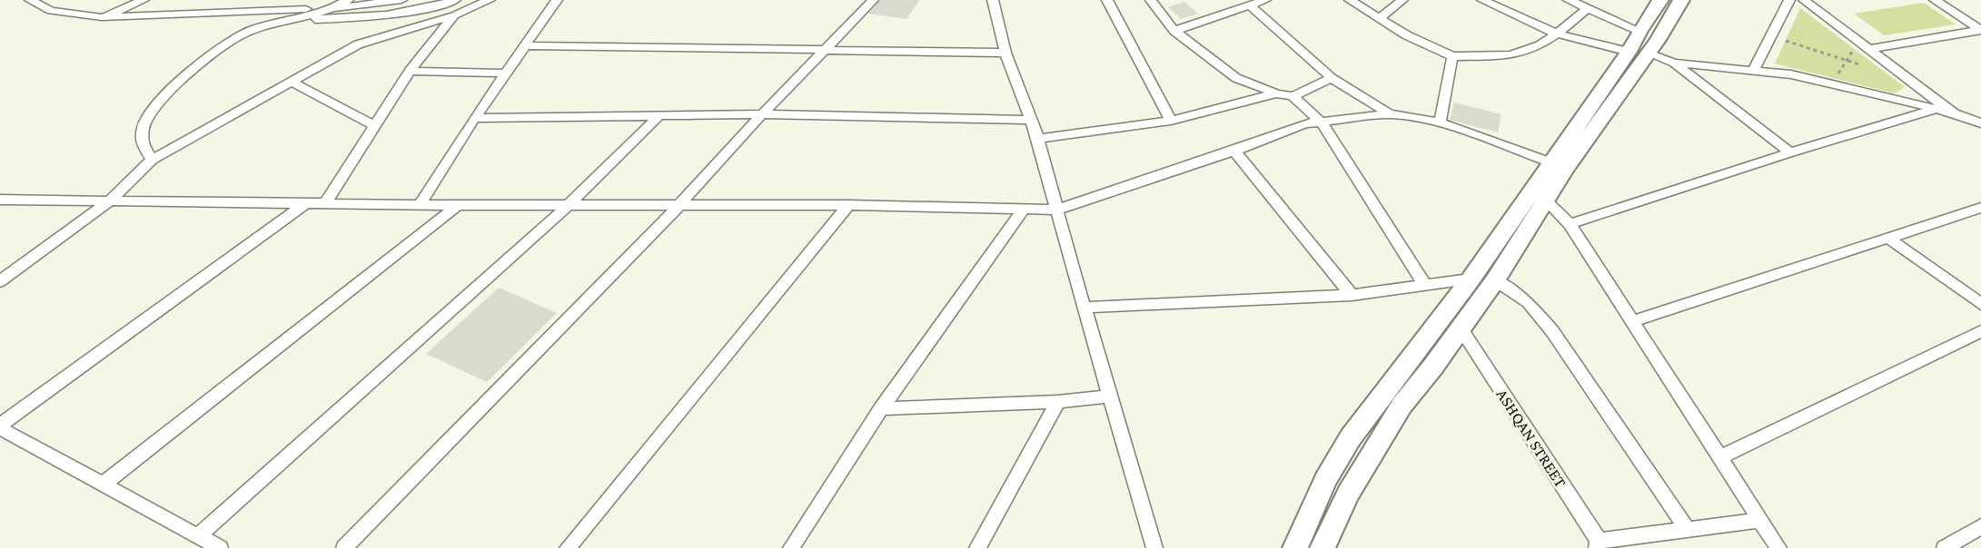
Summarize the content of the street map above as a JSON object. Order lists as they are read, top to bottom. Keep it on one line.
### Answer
{"streets":{"street":["ASHQAN STREET"]}}
